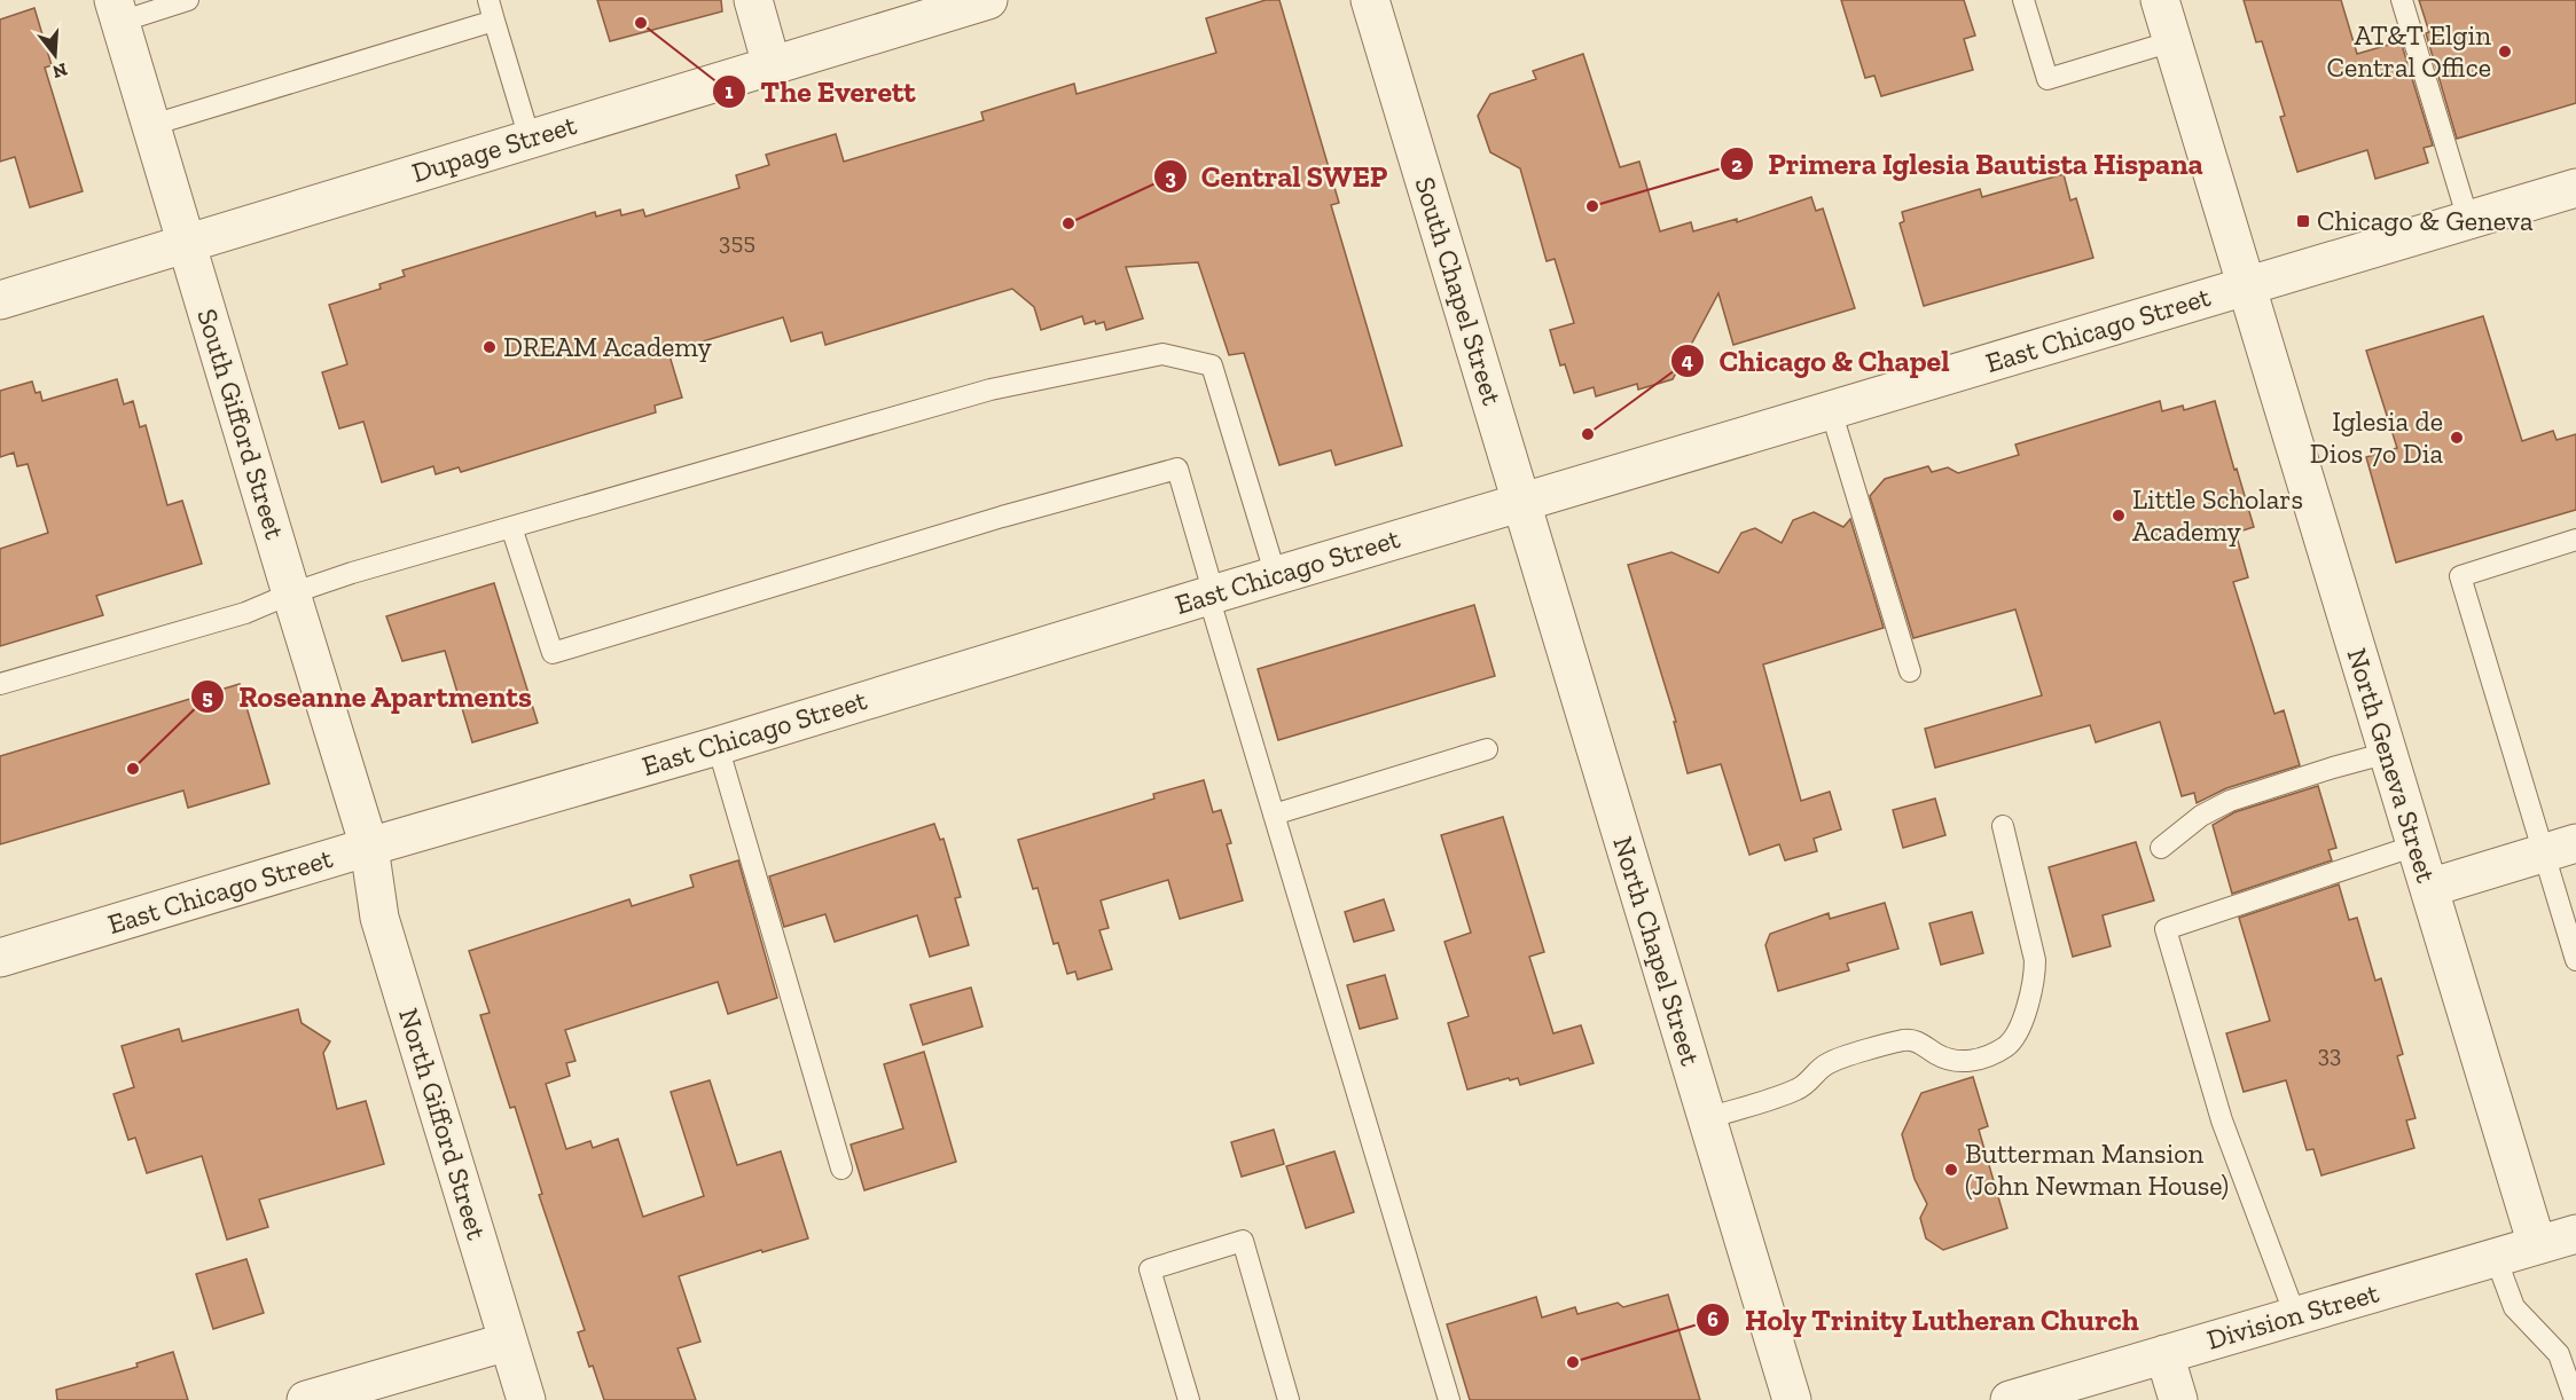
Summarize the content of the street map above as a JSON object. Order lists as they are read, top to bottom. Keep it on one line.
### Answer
{"streets":{"street":["Dupage Street","South Chapel Street","East Chicago Street","South Gifford Street","North Geneva Street","North Chapel Street","North Gifford Street","Division Street"]},"crossings":[["Dupage Street","South Gifford Street"],["South Chapel Street","East Chicago Street"],["South Chapel Street","North Chapel Street"],["East Chicago Street","South Gifford Street"],["East Chicago Street","North Geneva Street"],["East Chicago Street","North Chapel Street"],["East Chicago Street","North Gifford Street"],["South Gifford Street","North Gifford Street"],["North Geneva Street","Division Street"]],"places":{"other":["The Everett","AT&T Elgin Central Office","Primera Iglesia Bautista Hispana","Central SWEP","DREAM Academy","Chicago & Chapel","Iglesia de Dios 7o Dia","Little Scholars Academy","Roseanne Apartments","Butterman Mansion (John Newman House)","Holy Trinity Lutheran Church"],"transit":["Chicago & Geneva"]},"house_numbers":["355","33"],"north":"bottom"}
